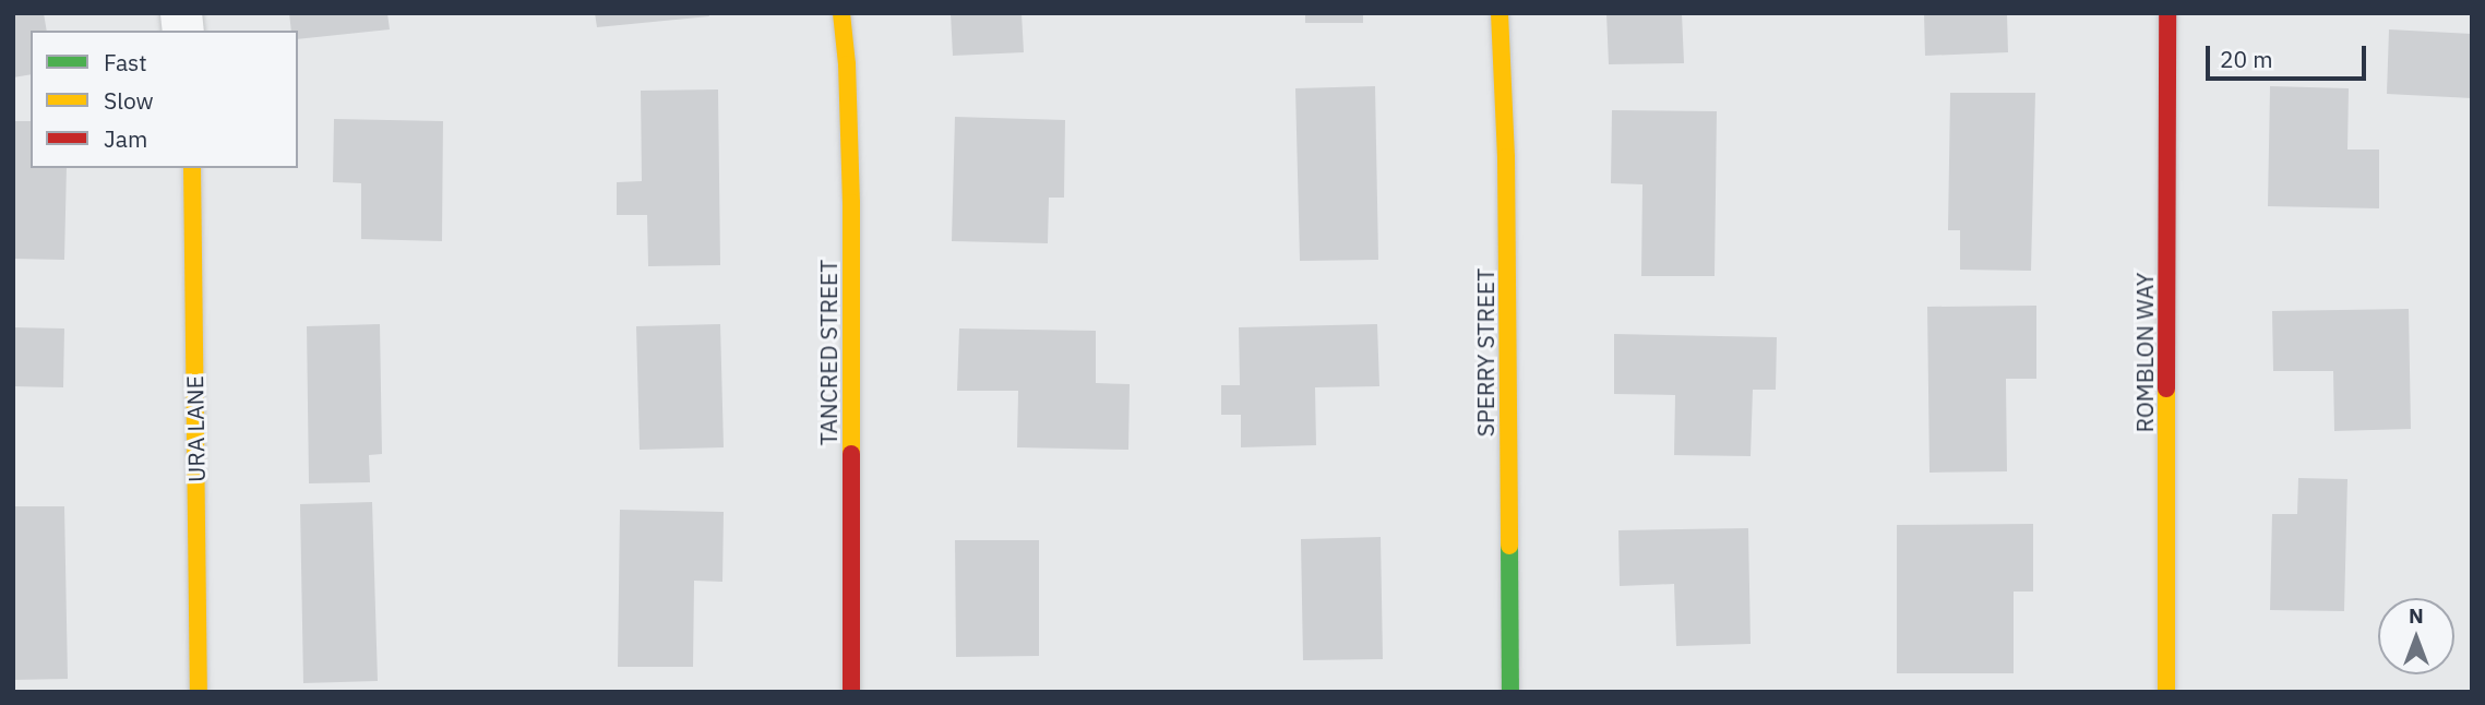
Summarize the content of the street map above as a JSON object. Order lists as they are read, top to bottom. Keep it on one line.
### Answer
{"streets":{"street":["TANCRED STREET","SPERRY STREET","ROMBLON WAY","URA LANE"]},"legend":["Fast","Slow","Jam"],"scale_bar":"20 m","north":"top"}
